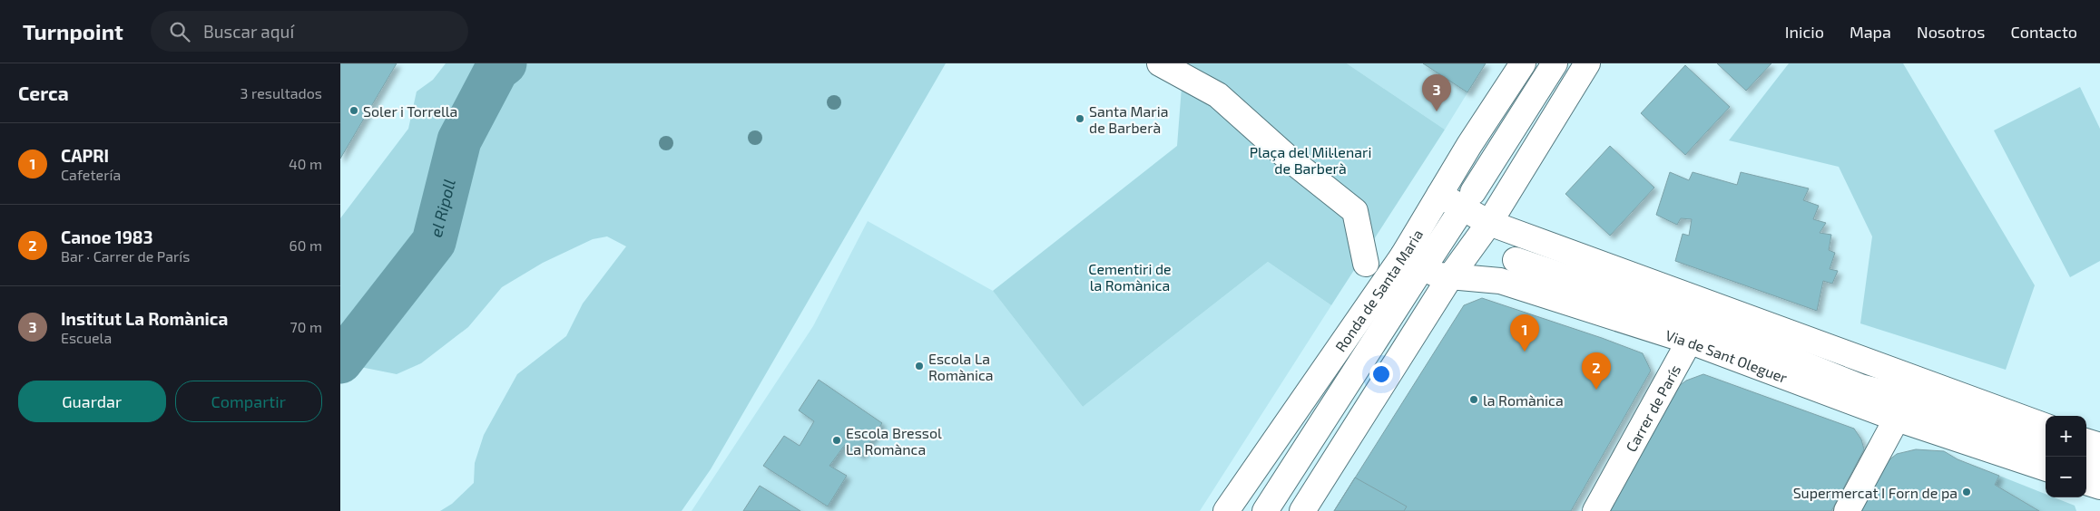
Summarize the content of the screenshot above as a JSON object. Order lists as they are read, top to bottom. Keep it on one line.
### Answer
{"streets":{"street":["Ronda de Santa Maria","Via de Sant Oleguer","Carrer de París"]},"crossings":[["Ronda de Santa Maria","Via de Sant Oleguer"],["Via de Sant Oleguer","Carrer de París"]],"water":["el Ripoll"],"parks":["Plaça del Mil·lenari de Barberà","Cementiri de la Romànica"],"places":["Soler i Torrella","Santa Maria de Barberà","Escola La Romànica","la Romànica","Escola Bressol La Romànca","Supermercat I Forn de pa"],"page":{"header":"Turnpoint","search":"Buscar aquí","nav":["Inicio","Mapa","Nosotros","Contacto"],"heading":["Cerca","3 resultados"],"pins":["3","1","2"],"list":[{"mark":"1","name":"CAPRI","note":"Cafetería","value":"40 m"},{"mark":"2","name":"Canoe 1983","note":"Bar · Carrer de París","value":"60 m"},{"mark":"3","name":"Institut La Romànica","note":"Escuela","value":"70 m"}],"buttons":["Guardar","Compartir"],"map_buttons":["+","−"]}}
